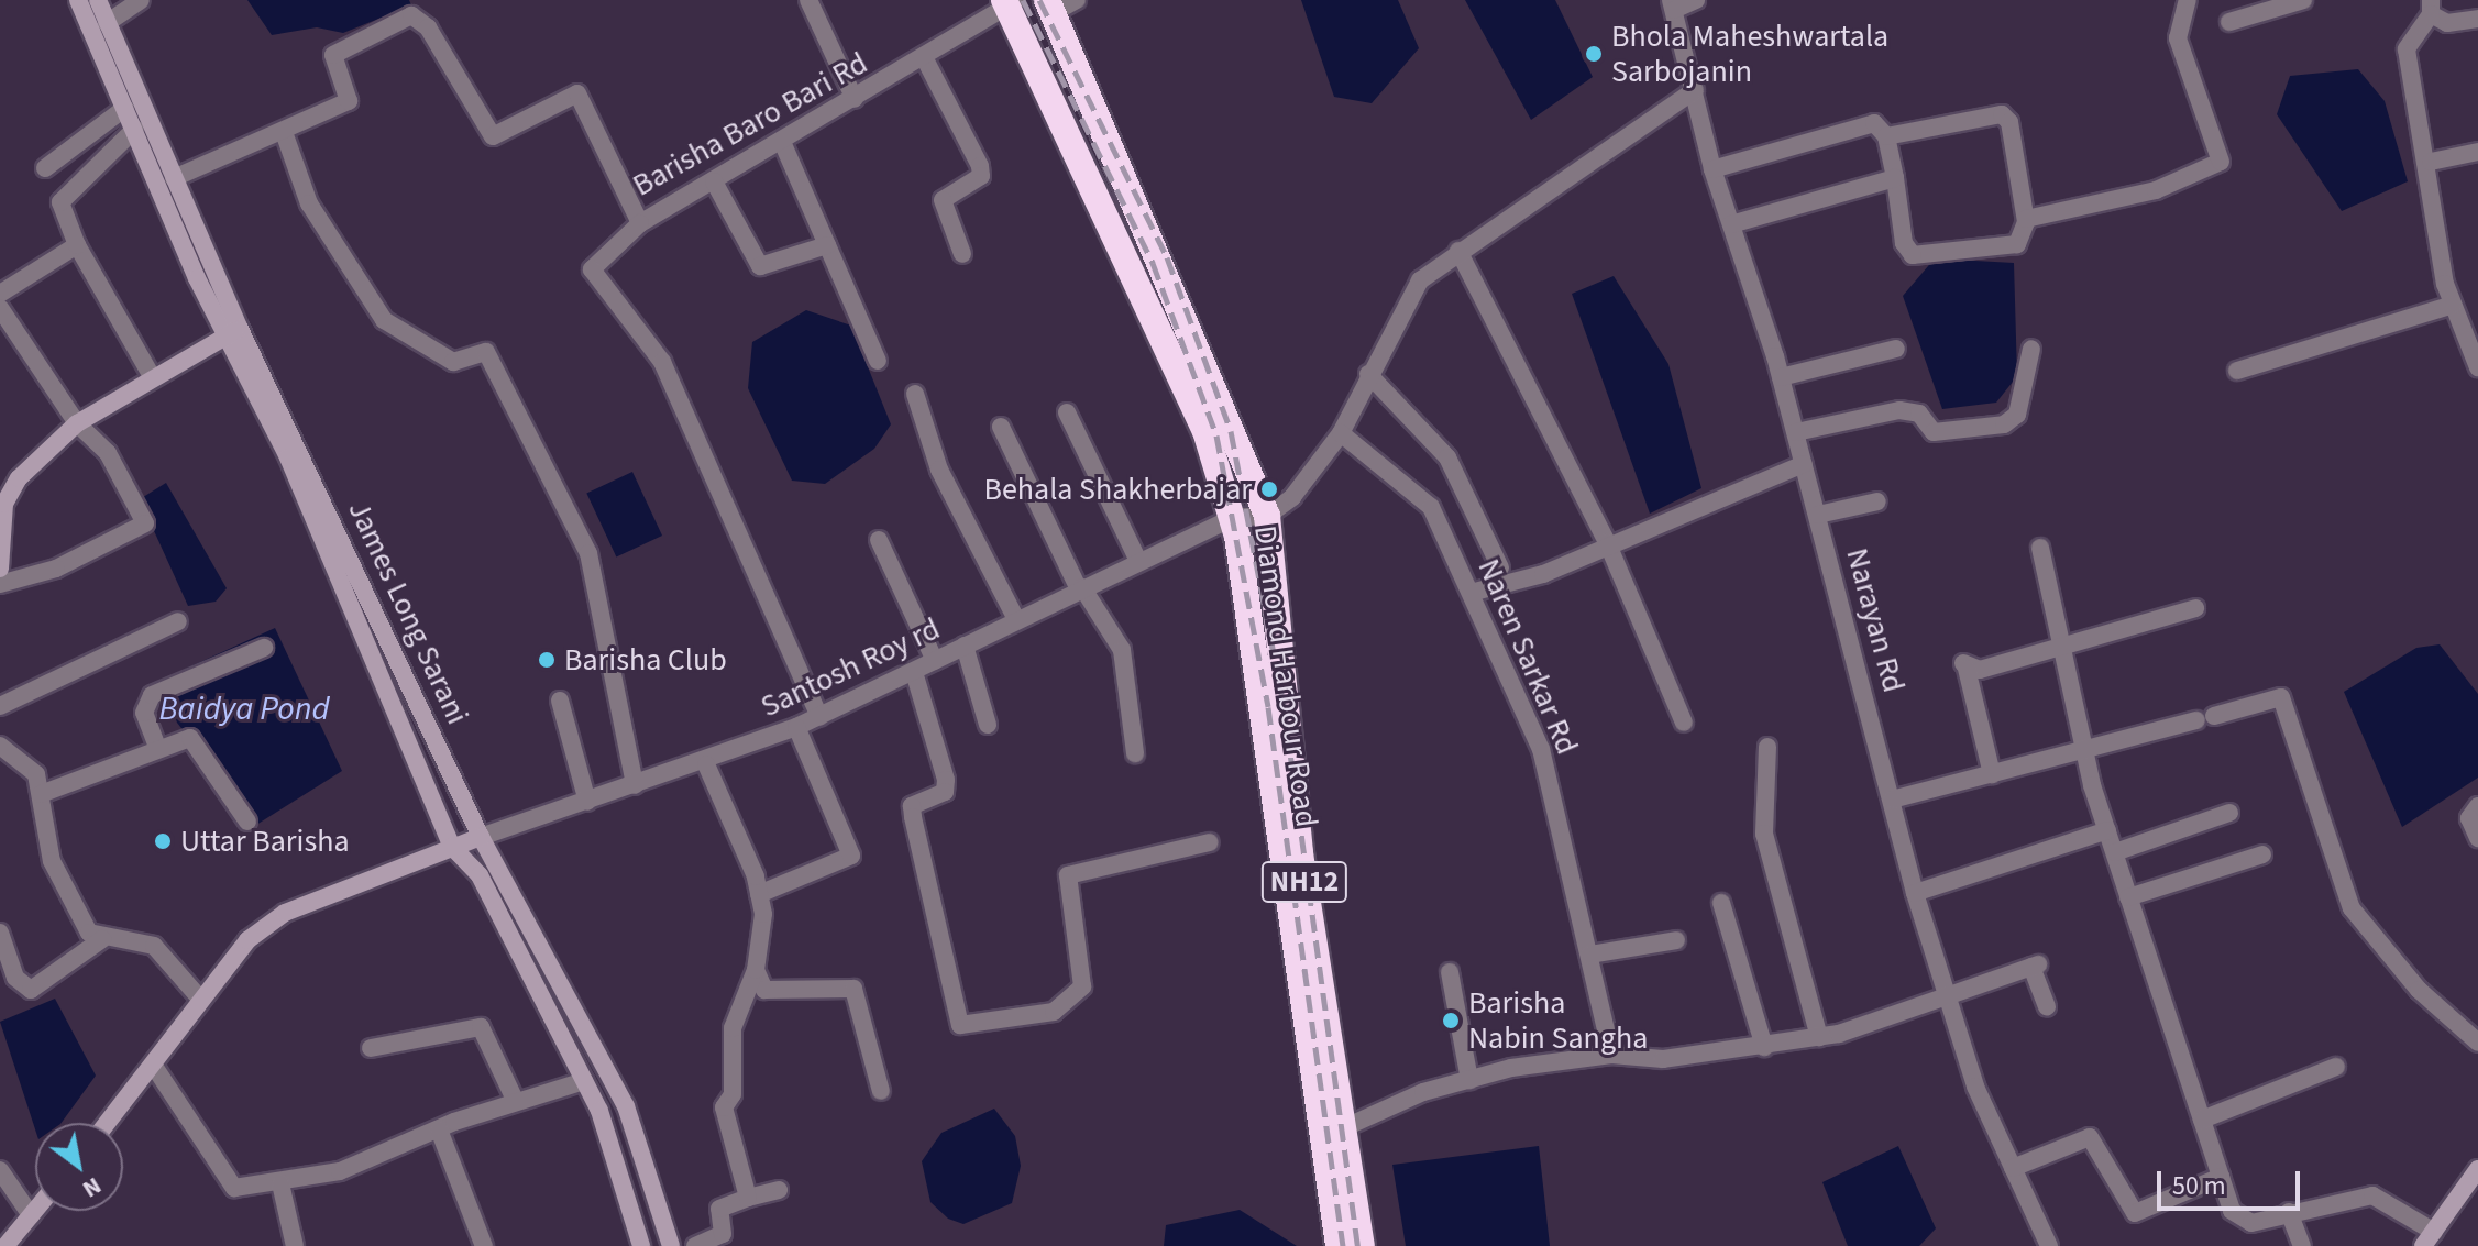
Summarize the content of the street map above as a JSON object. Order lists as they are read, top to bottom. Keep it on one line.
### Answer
{"streets":{"highway":["Diamond Harbour Road","NH12"],"main road":["James Long Sarani"],"street":["Barisha Baro Bari Rd","Narayan Rd","Naren Sarkar Rd","Santosh Roy rd"]},"crossings":[["Barisha Baro Bari Rd","James Long Sarani"],["Barisha Baro Bari Rd","Diamond Harbour Road"],["James Long Sarani","Santosh Roy rd"],["Santosh Roy rd","Diamond Harbour Road"]],"water":["Baidya Pond"],"places":["Bhola Maheshwartala Sarbojanin","Behala Shakherbajar","Barisha Club","Uttar Barisha","Barisha Nabin Sangha"],"scale_bar":"50 m","north":"bottom right"}
